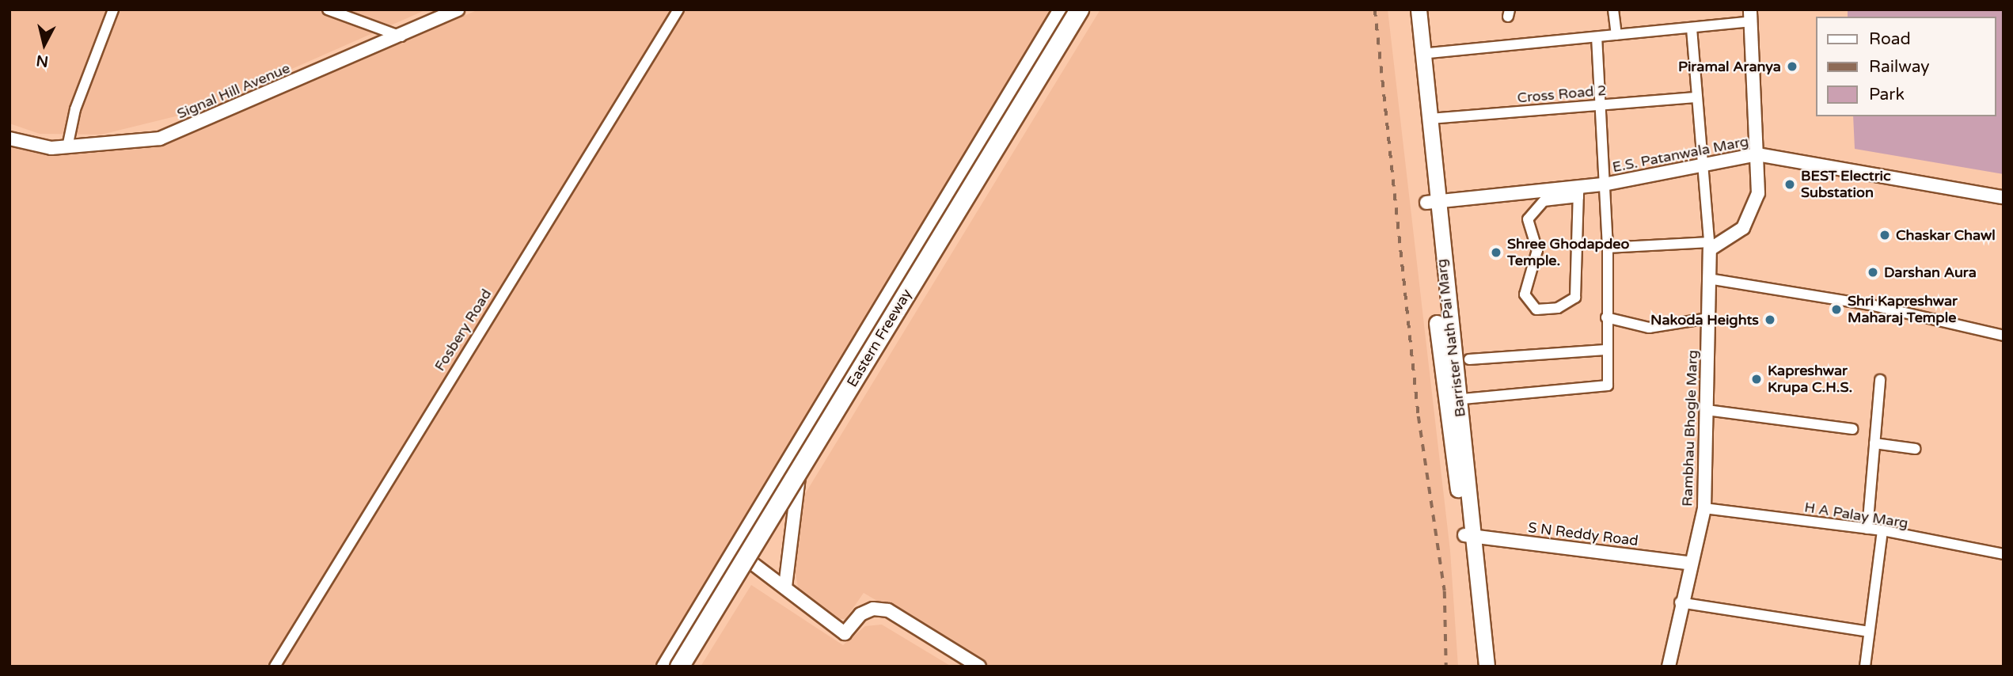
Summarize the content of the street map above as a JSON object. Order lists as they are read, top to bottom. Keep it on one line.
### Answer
{"streets":{"highway":["Eastern Freeway"],"main road":["Barrister Nath Pai Marg"],"street":["Signal Hill Avenue","Cross Road 2","E.S. Patanwala Marg","Fosbery Road","Rambhau Bhogle Marg","H A Palay Marg","S N Reddy Road"]},"crossings":[["Cross Road 2","Barrister Nath Pai Marg"],["E.S. Patanwala Marg","Barrister Nath Pai Marg"],["Barrister Nath Pai Marg","S N Reddy Road"],["Rambhau Bhogle Marg","H A Palay Marg"],["Rambhau Bhogle Marg","S N Reddy Road"]],"places":["Piramal Aranya","BEST Electric Substation","Chaskar Chawl","Shree Ghodapdeo Temple.","Darshan Aura","Shri Kapreshwar Maharaj Temple","Nakoda Heights","Kapreshwar Krupa C.H.S."],"legend":["Road","Railway","Park"],"north":"bottom"}
